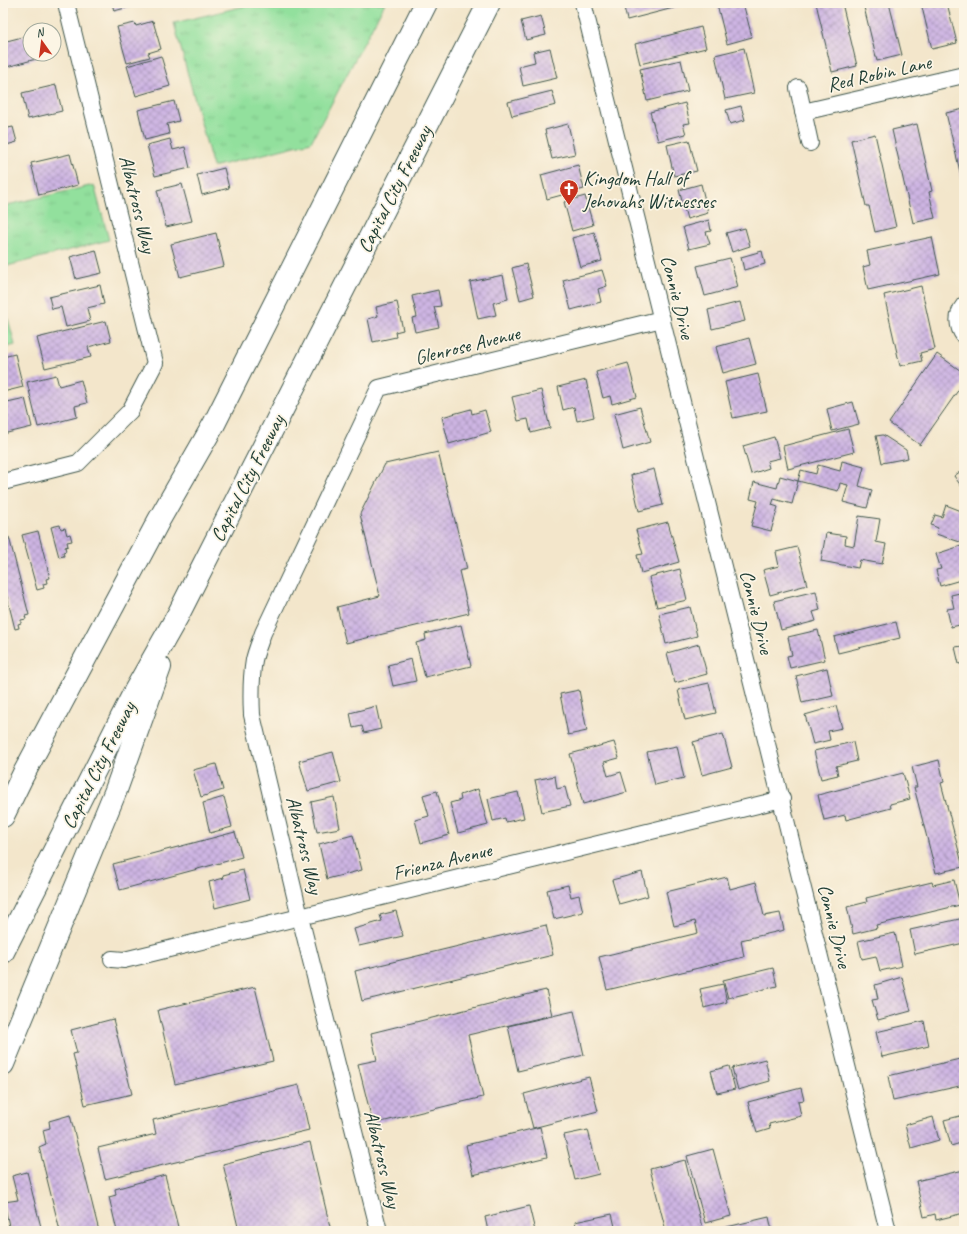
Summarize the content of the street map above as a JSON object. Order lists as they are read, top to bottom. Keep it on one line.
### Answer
{"streets":{"highway":["Capital City Freeway"],"street":["Red Robin Lane","Albatross Way","Connie Drive","Glenrose Avenue","Frienza Avenue"]},"crossings":[["Albatross Way","Glenrose Avenue"],["Albatross Way","Frienza Avenue"],["Connie Drive","Glenrose Avenue"],["Connie Drive","Frienza Avenue"]],"places":{"church":["Kingdom Hall of Jehovahs Witnesses"]},"north":"top"}
